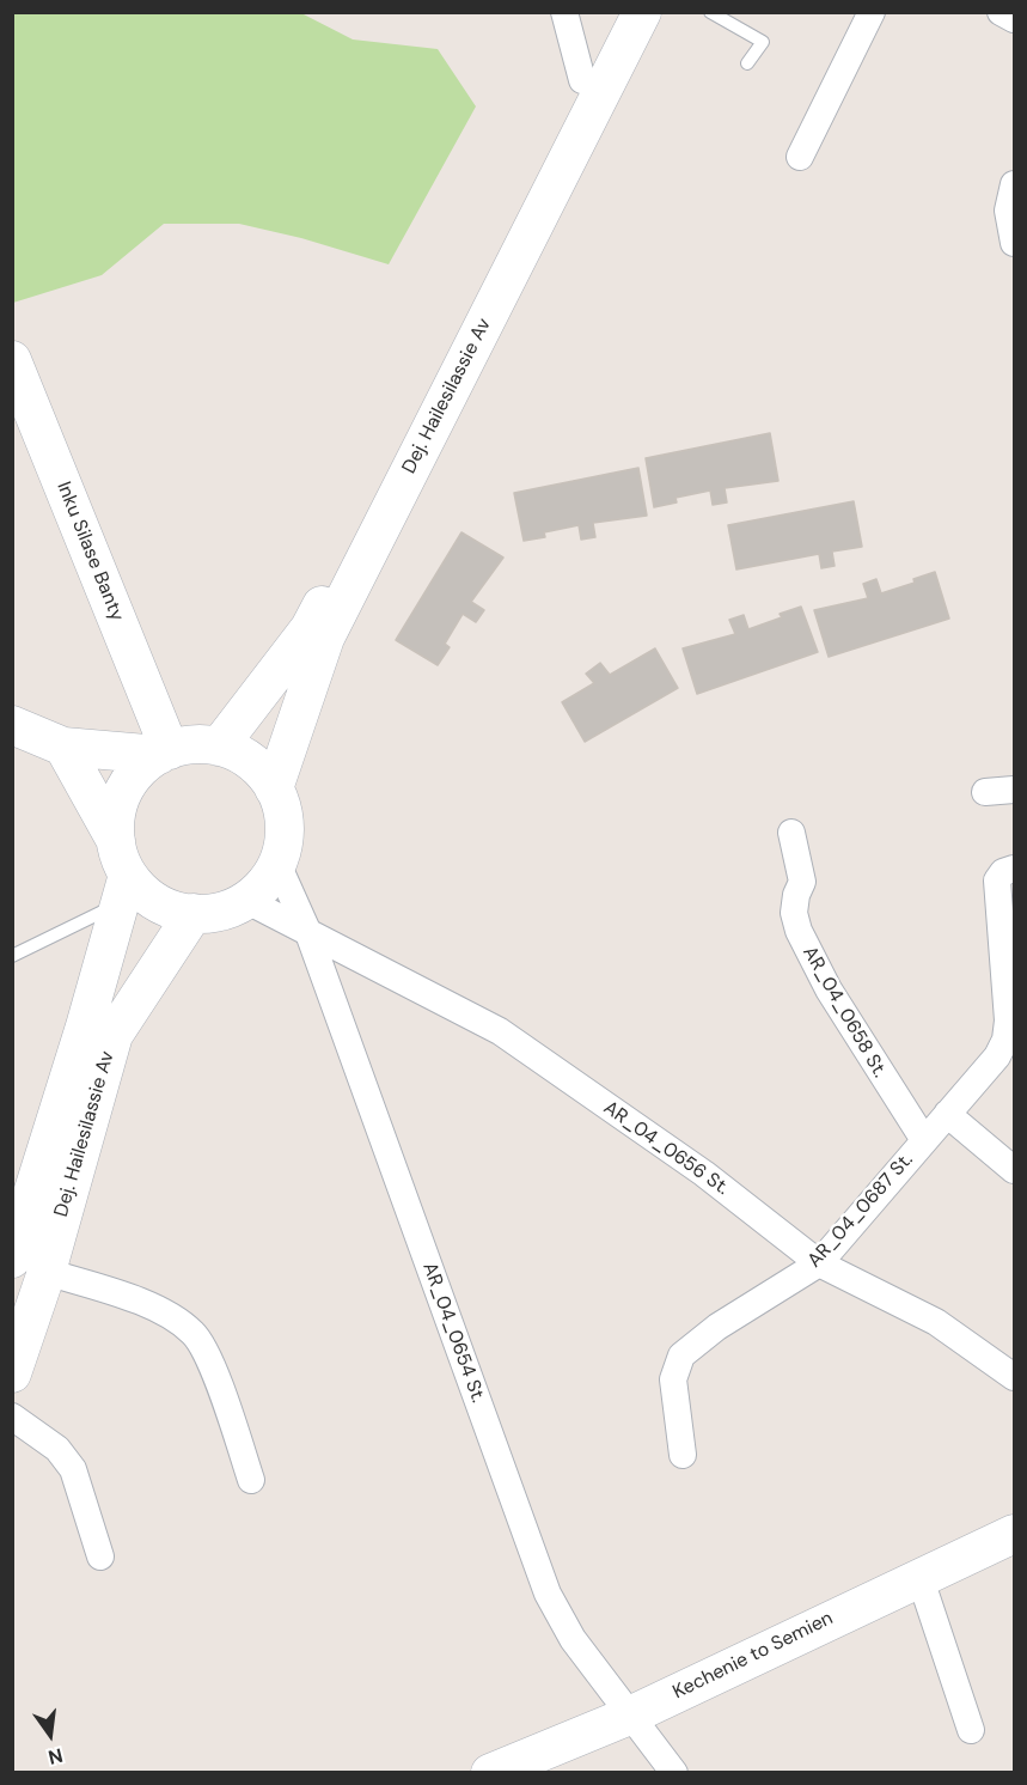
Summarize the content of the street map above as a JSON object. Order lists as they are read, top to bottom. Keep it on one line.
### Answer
{"streets":{"main road":["Dej. Hailesilassie Av","Inku Silase Banty","Kechenie to Semien"],"street":["AR_04_0658 St.","AR_04_0656 St.","AR_04_0687 St.","AR_04_0654 St."]},"crossings":[["Dej. Hailesilassie Av","Inku Silase Banty"],["Dej. Hailesilassie Av","AR_04_0654 St."],["Inku Silase Banty","AR_04_0654 St."],["AR_04_0658 St.","AR_04_0687 St."],["AR_04_0656 St.","AR_04_0687 St."],["AR_04_0656 St.","AR_04_0654 St."],["AR_04_0654 St.","Kechenie to Semien"]],"north":"bottom"}
